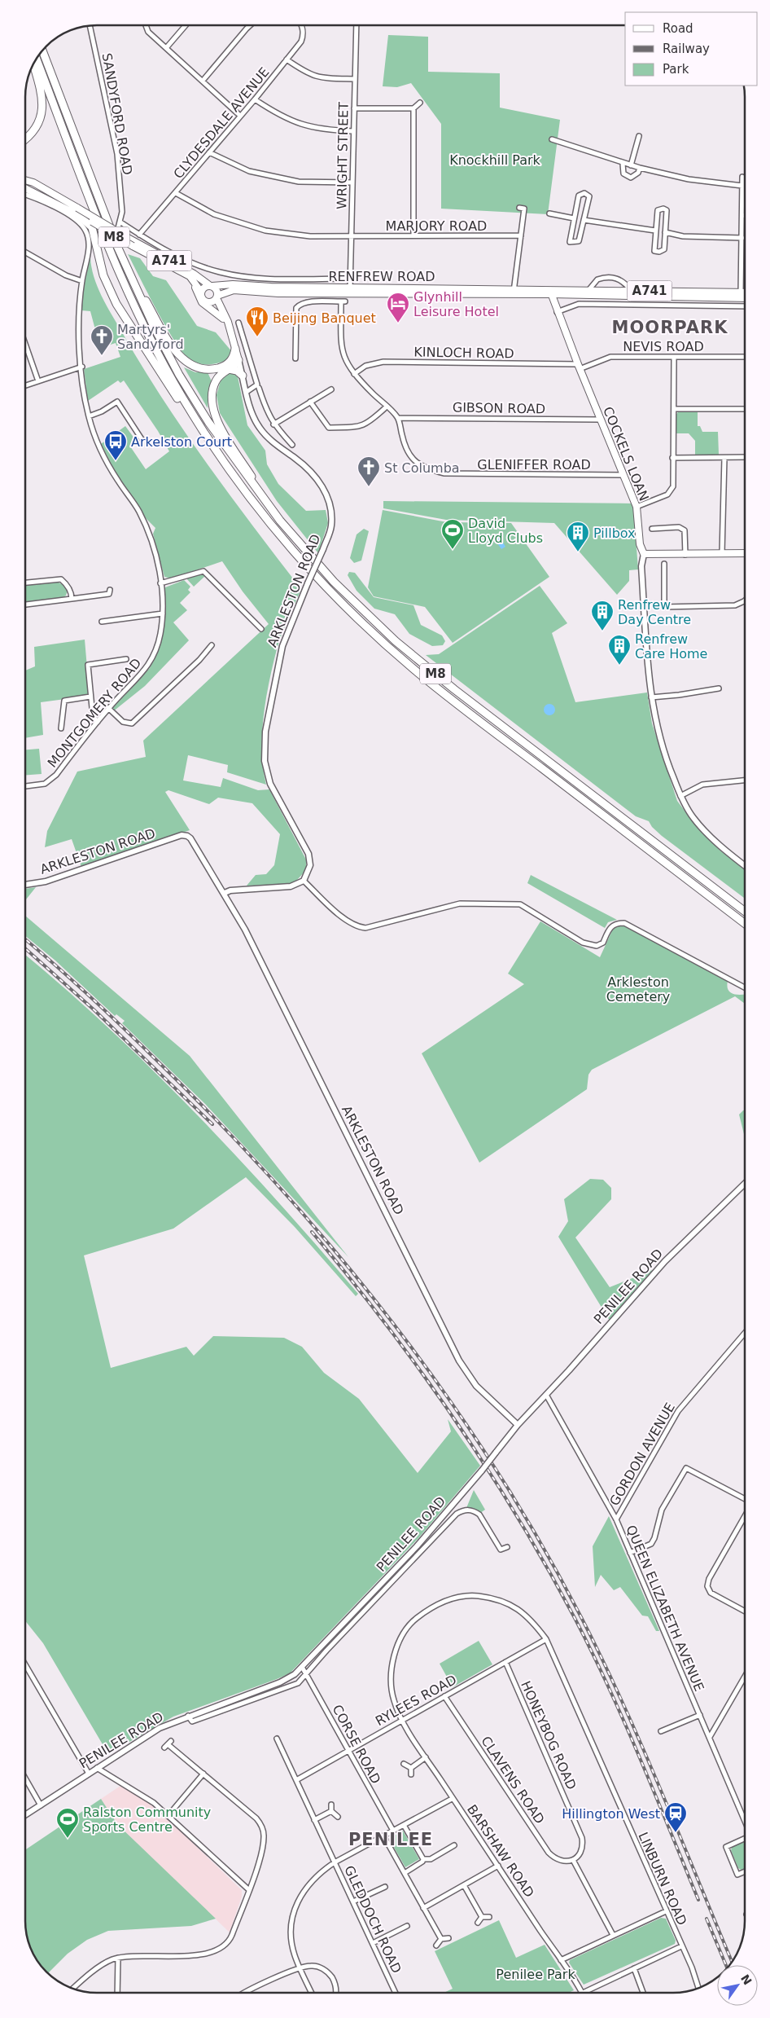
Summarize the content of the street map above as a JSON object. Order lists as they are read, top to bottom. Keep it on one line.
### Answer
{"streets":{"highway":["M8"],"main road":["A741","RENFREW ROAD","COCKELS LOAN","ARKLESTON ROAD"],"street":["SANDYFORD ROAD","CLYDESDALE AVENUE","WRIGHT STREET","MARJORY ROAD","NEVIS ROAD","KINLOCH ROAD","GIBSON ROAD","GLENIFFER ROAD","MONTGOMERY ROAD","PENILEE ROAD","GORDON AVENUE","QUEEN ELIZABETH AVENUE","RYLEES ROAD","HONEYBOG ROAD","CORSE ROAD","CLAVENS ROAD","BARSHAW ROAD","LINBURN ROAD","GLEDDOCH ROAD"]},"crossings":[["SANDYFORD ROAD","A741"],["SANDYFORD ROAD","RENFREW ROAD"],["CLYDESDALE AVENUE","MARJORY ROAD"],["CLYDESDALE AVENUE","RENFREW ROAD"],["WRIGHT STREET","MARJORY ROAD"],["WRIGHT STREET","RENFREW ROAD"],["A741","RENFREW ROAD"],["A741","COCKELS LOAN"],["A741","ARKLESTON ROAD"],["RENFREW ROAD","COCKELS LOAN"],["RENFREW ROAD","ARKLESTON ROAD"],["NEVIS ROAD","KINLOCH ROAD"],["NEVIS ROAD","COCKELS LOAN"],["KINLOCH ROAD","COCKELS LOAN"],["GIBSON ROAD","COCKELS LOAN"],["GIBSON ROAD","GLENIFFER ROAD"],["COCKELS LOAN","GLENIFFER ROAD"],["ARKLESTON ROAD","PENILEE ROAD"],["PENILEE ROAD","QUEEN ELIZABETH AVENUE"],["PENILEE ROAD","CORSE ROAD"],["GORDON AVENUE","QUEEN ELIZABETH AVENUE"],["RYLEES ROAD","HONEYBOG ROAD"],["RYLEES ROAD","CORSE ROAD"],["RYLEES ROAD","CLAVENS ROAD"],["RYLEES ROAD","BARSHAW ROAD"],["RYLEES ROAD","LINBURN ROAD"],["RYLEES ROAD","GLEDDOCH ROAD"],["HONEYBOG ROAD","CLAVENS ROAD"],["BARSHAW ROAD","LINBURN ROAD"]],"districts":["MOORPARK","PENILEE"],"parks":["Knockhill Park","Arkleston Cemetery","Penilee Park"],"places":{"hotel":["Glynhill Leisure Hotel"],"restaurant":["Beijing Banquet"],"church":["Martyrs' Sandyford","St Columba"],"bus stop":["Arkelston Court"],"sports":["David Lloyd Clubs","Ralston Community Sports Centre"],"building":["Pillbox","Renfrew Day Centre","Renfrew Care Home"],"station":["Hillington West"]},"legend":["Road","Railway","Park"],"north":"top right"}
